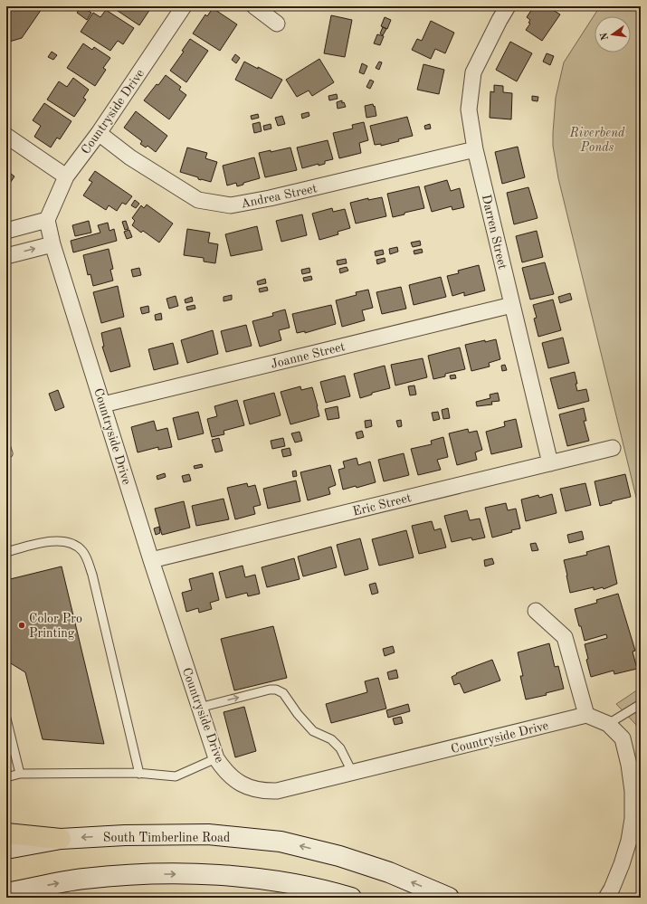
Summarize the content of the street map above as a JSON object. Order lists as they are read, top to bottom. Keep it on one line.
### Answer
{"streets":{"main road":["South Timberline Road"],"street":["Countryside Drive","Andrea Street","Darren Street","Joanne Street","Eric Street"]},"crossings":[["Countryside Drive","Andrea Street"],["Countryside Drive","Joanne Street"],["Countryside Drive","Eric Street"],["Andrea Street","Darren Street"],["Darren Street","Joanne Street"],["Darren Street","Eric Street"]],"parks":["Riverbend Ponds"],"places":["Color Pro Printing"],"north":"left"}
